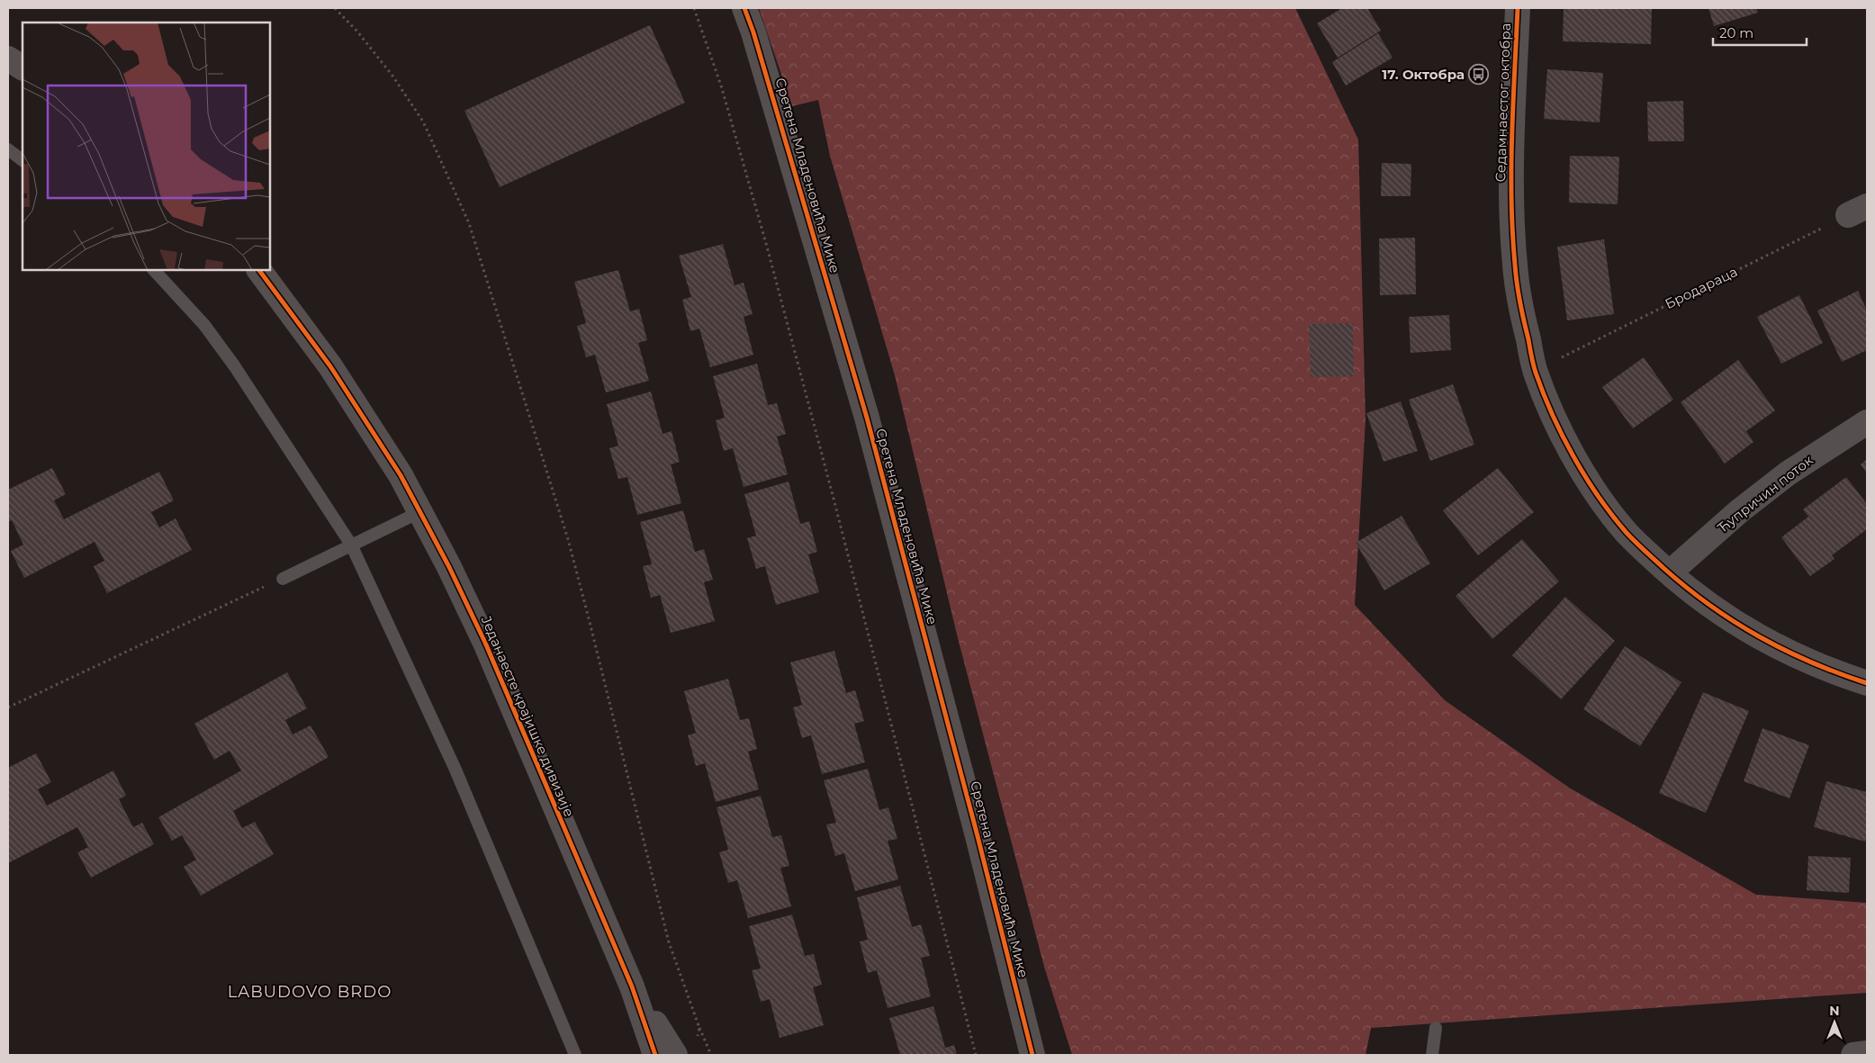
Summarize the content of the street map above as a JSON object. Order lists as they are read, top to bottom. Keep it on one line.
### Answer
{"streets":{"street":["Седамнаестог октобра","Сретена Младеновића Мике","Ћупричин поток","Једанаесте крајишке дивизије"],"path":["Бродараца"]},"crossings":[["Седамнаестог октобра","Бродараца"],["Седамнаестог октобра","Ћупричин поток"]],"districts":["LABUDOVO BRDO"],"places":{"bus stop":["17. Октобра"]},"scale_bar":"20 m","north":"top"}
